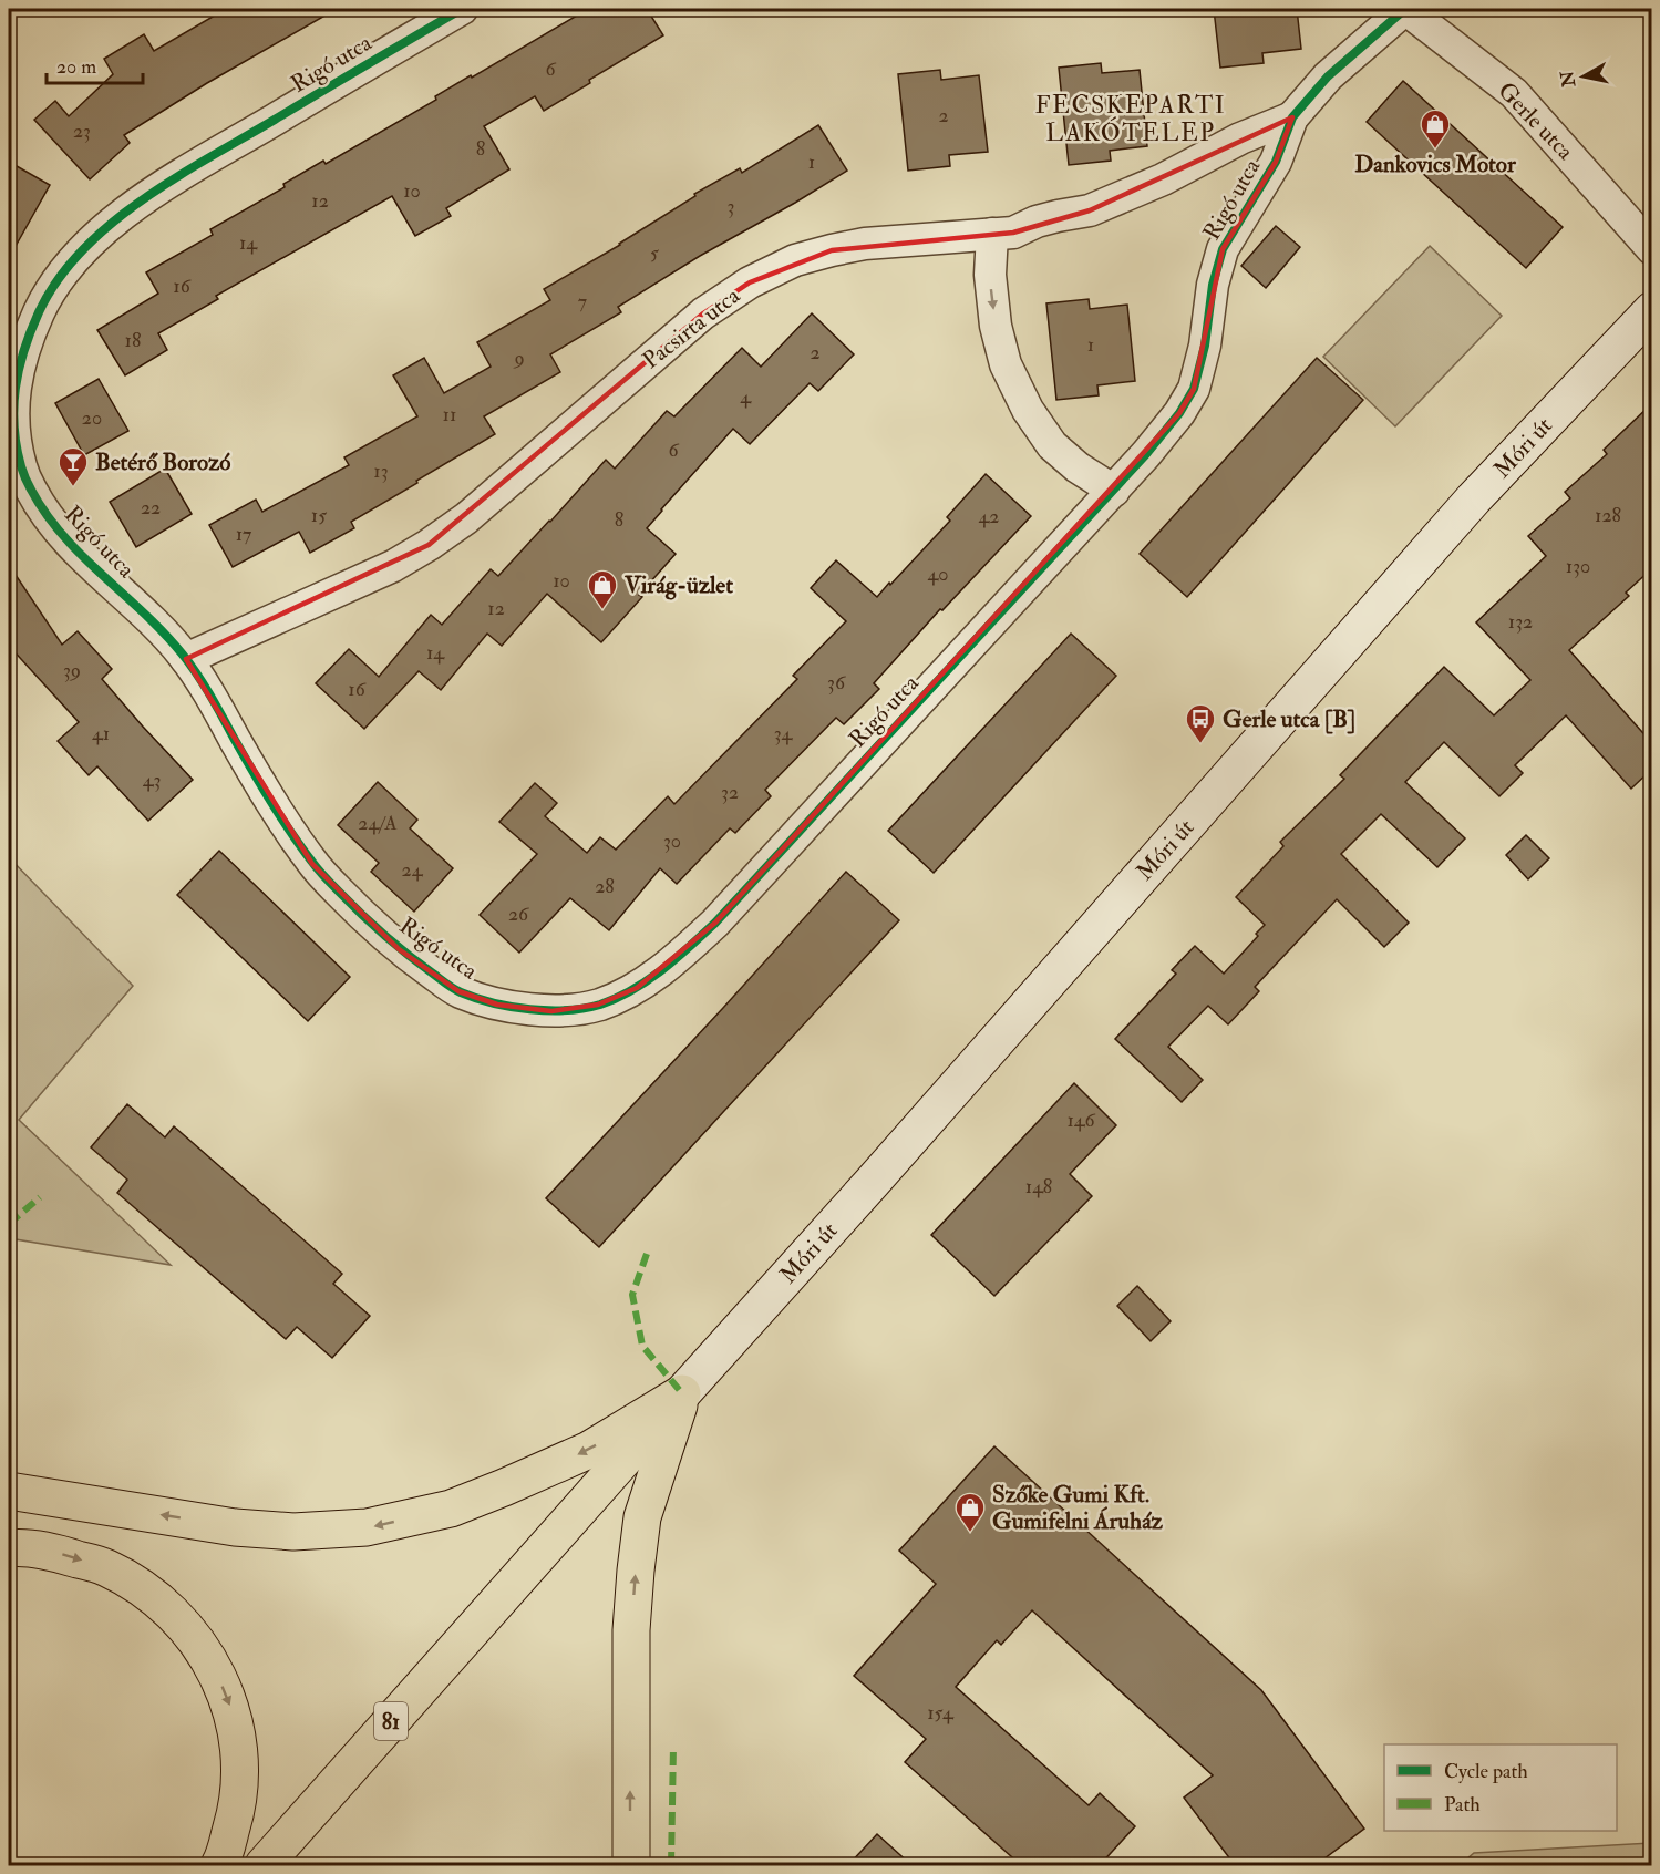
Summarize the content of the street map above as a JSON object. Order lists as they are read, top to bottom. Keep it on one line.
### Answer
{"streets":{"main road":["Móri út","81"],"street":["Rigó utca","Gerle utca","Pacsirta utca"]},"crossings":[["Rigó utca","Gerle utca"],["Rigó utca","Pacsirta utca"],["Móri út","81"]],"districts":["FECSKEPARTI LAKÓTELEP"],"places":{"shop":["Dankovics Motor","Virág-üzlet","Szőke Gumi Kft. Gumifelni Áruház"],"bar":["Betérő Borozó"],"bus stop":["Gerle utca [B]"]},"house_numbers":["6","2","23","8","1","10","12","3","14","5","16","7","18","1","2","9","4","11","20","6","13","22","15","128","42","8","17","130","40","10","12","132","14","39","36","16","41","34","43","32","24/A","30","24","28","26","146","148","154"],"legend":["Cycle path","Path"],"scale_bar":"20 m","north":"left"}
